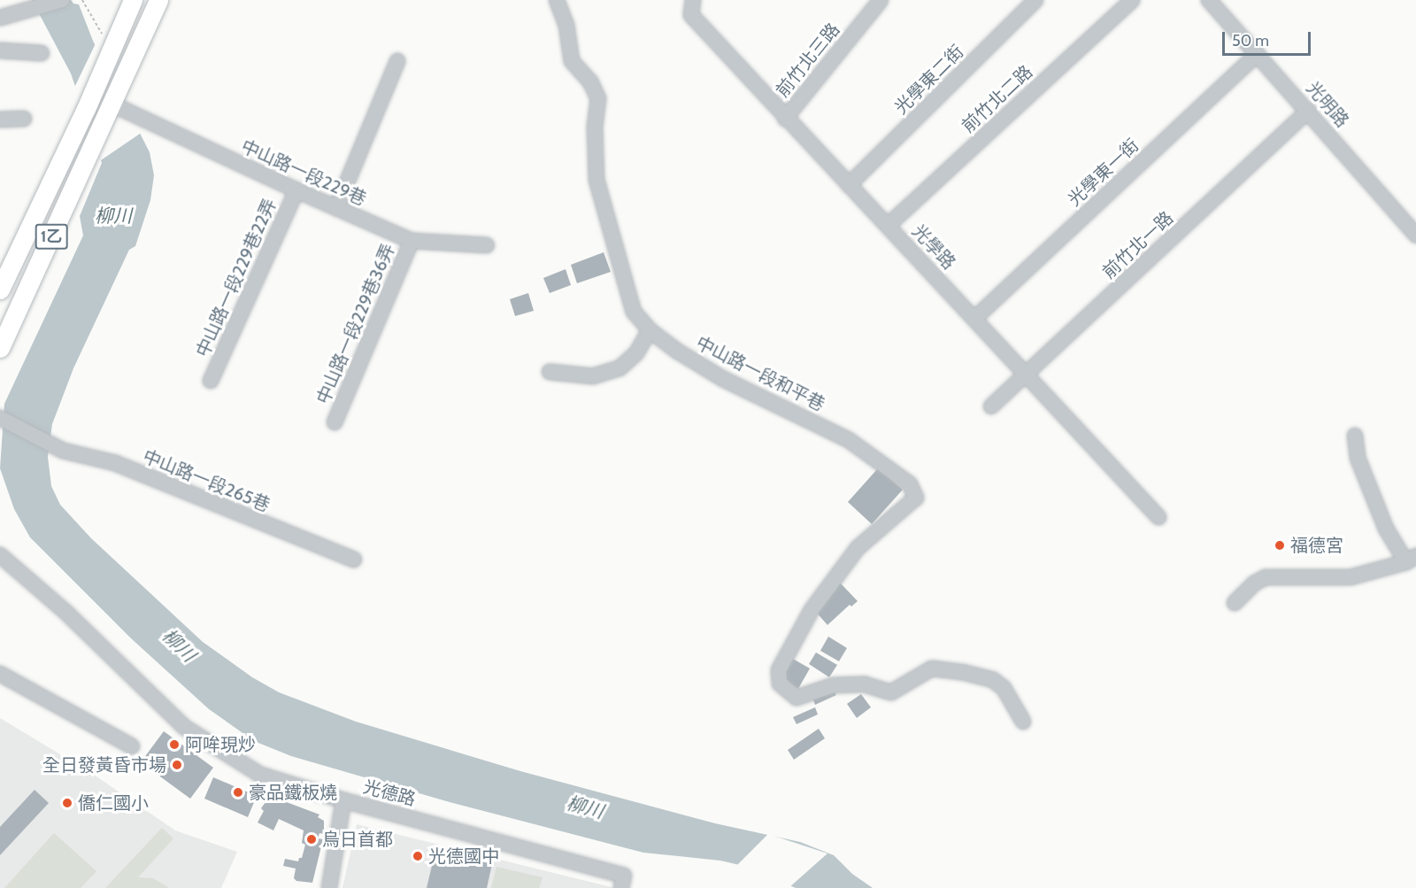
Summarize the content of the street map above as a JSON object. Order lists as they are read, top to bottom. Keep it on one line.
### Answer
{"streets":{"main road":["1乙"],"street":["前竹北三路","光學東二街","前竹北二路","光明路","中山路一段229巷","光學東一街","前竹北一路","光學路","中山路一段229巷22弄","中山路一段229巷36弄","中山路一段和平巷","中山路一段265巷","光德路"]},"crossings":[["前竹北三路","光學路"],["光學東二街","光學路"],["前竹北二路","光學路"],["光明路","光學東一街"],["光明路","前竹北一路"],["中山路一段229巷","1乙"],["中山路一段229巷","中山路一段229巷22弄"],["中山路一段229巷","中山路一段229巷36弄"],["光學東一街","光學路"],["前竹北一路","光學路"]],"water":["柳川"],"places":["福德宮","阿哞現炒","全日發黃昏市場","豪品鐵板燒","僑仁國小","烏日首都","光德國中"],"scale_bar":"50 m"}
